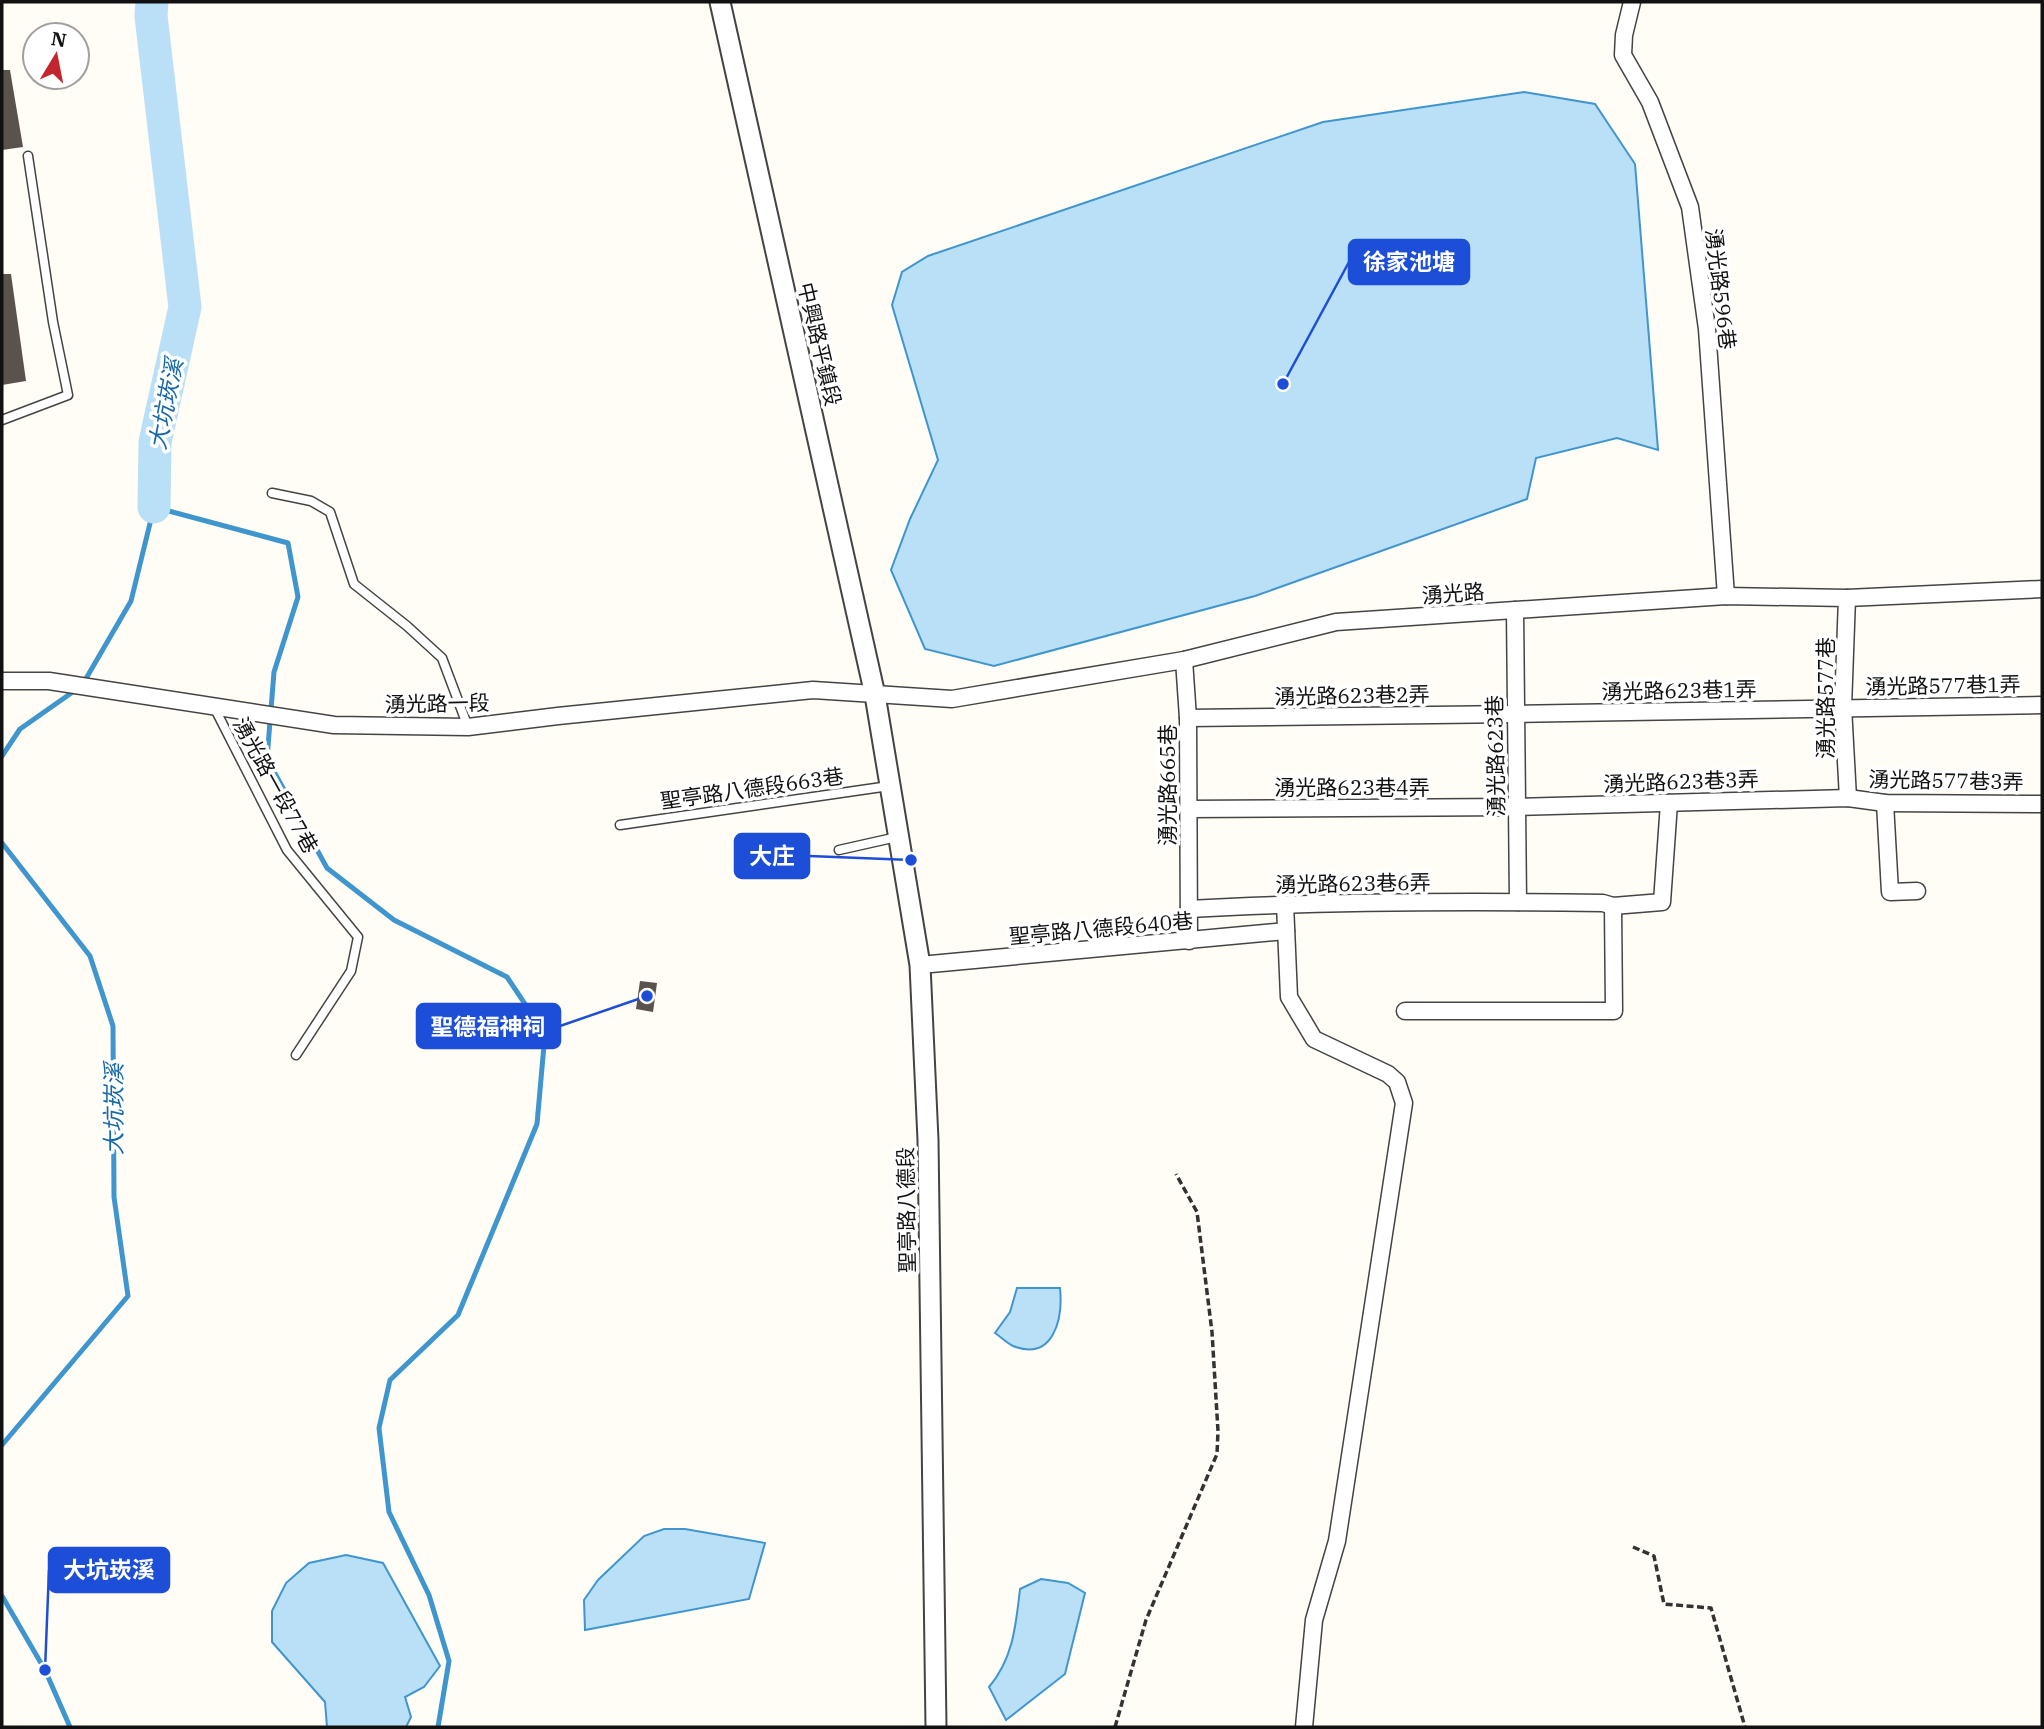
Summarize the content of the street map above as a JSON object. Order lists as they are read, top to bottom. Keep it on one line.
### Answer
{"streets":{"street":["湧光路596巷","中興路平鎮段","湧光路","湧光路577巷1弄","湧光路623巷1弄","湧光路623巷2弄","湧光路577巷","湧光路一段","湧光路623巷","湧光路577巷3弄","湧光路623巷3弄","湧光路665巷","湧光路623巷4弄","湧光路623巷6弄","聖亭路八德段640巷","聖亭路八德段"],"lane":["湧光路一段77巷","聖亭路八德段663巷"]},"crossings":[["湧光路596巷","湧光路"],["中興路平鎮段","湧光路"],["中興路平鎮段","湧光路一段"],["中興路平鎮段","聖亭路八德段"],["湧光路","湧光路577巷"],["湧光路","湧光路一段"],["湧光路","湧光路623巷"],["湧光路","湧光路665巷"],["湧光路","聖亭路八德段"],["湧光路577巷1弄","湧光路623巷1弄"],["湧光路577巷1弄","湧光路577巷"],["湧光路623巷1弄","湧光路623巷2弄"],["湧光路623巷1弄","湧光路577巷"],["湧光路623巷1弄","湧光路623巷"],["湧光路623巷2弄","湧光路623巷"],["湧光路623巷2弄","湧光路665巷"],["湧光路577巷","湧光路577巷3弄"],["湧光路577巷","湧光路623巷3弄"],["湧光路一段","湧光路一段77巷"],["湧光路一段","聖亭路八德段"],["湧光路623巷","湧光路623巷3弄"],["湧光路623巷","湧光路623巷4弄"],["湧光路623巷","湧光路623巷6弄"],["湧光路577巷3弄","湧光路623巷3弄"],["湧光路623巷3弄","湧光路623巷4弄"],["湧光路623巷3弄","湧光路623巷6弄"],["湧光路665巷","湧光路623巷4弄"],["湧光路665巷","湧光路623巷6弄"],["湧光路665巷","聖亭路八德段640巷"],["聖亭路八德段663巷","聖亭路八德段"],["聖亭路八德段640巷","聖亭路八德段"]],"water":["大坑崁溪"],"places":["徐家池塘","大庄","聖德福神祠","大坑崁溪"],"north":"top"}
